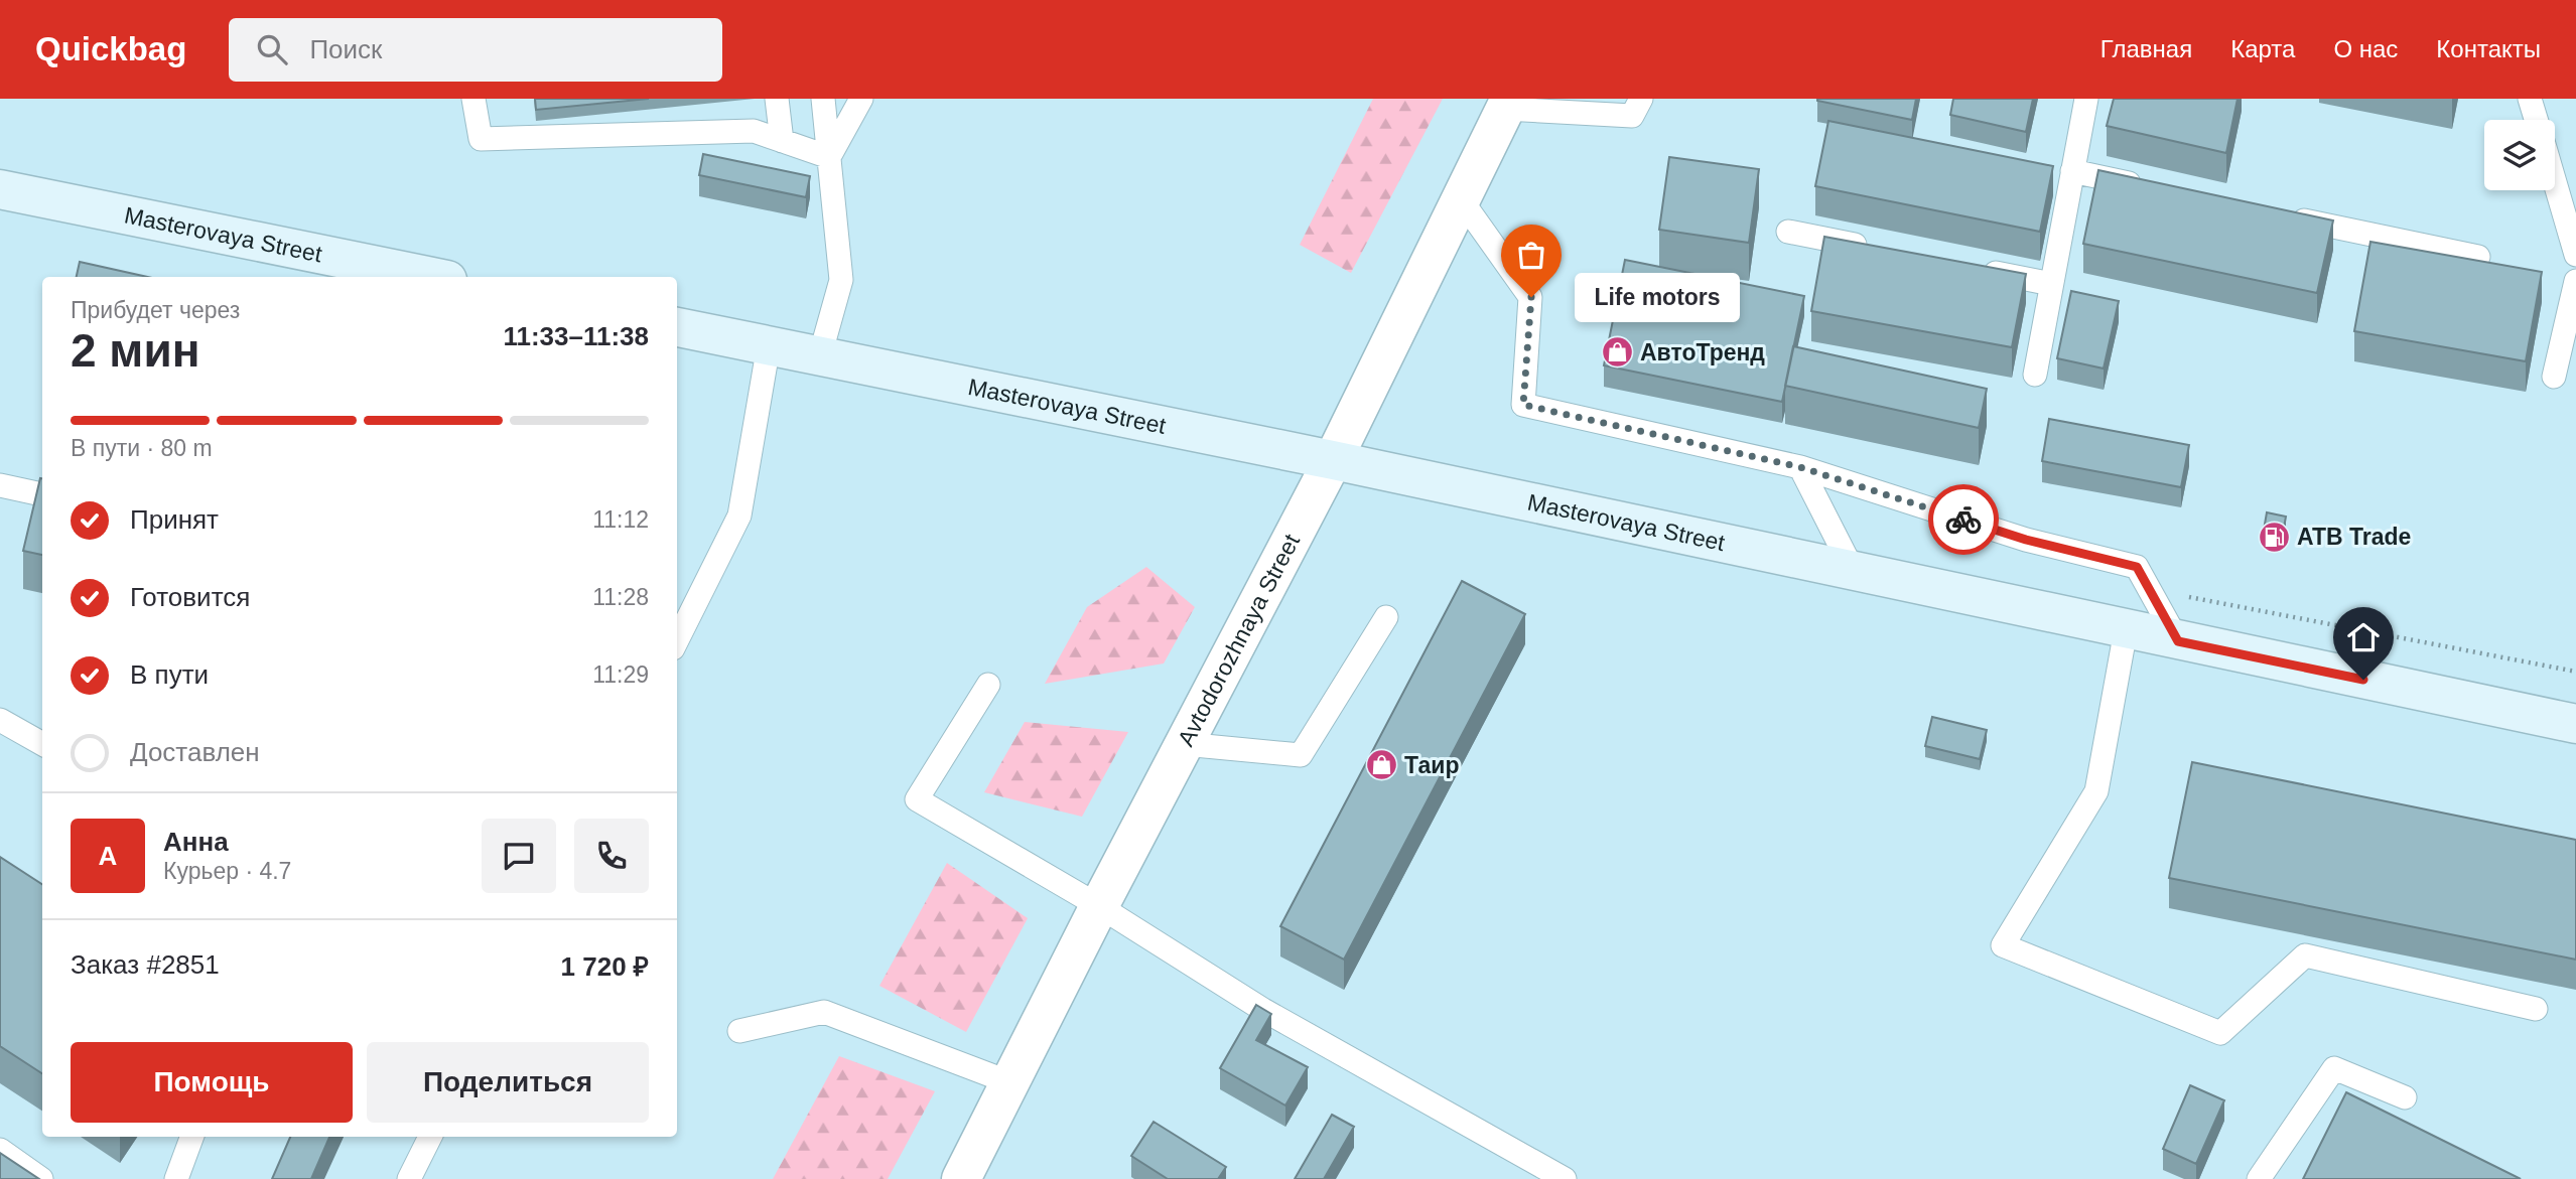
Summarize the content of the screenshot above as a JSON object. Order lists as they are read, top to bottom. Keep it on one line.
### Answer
{"streets":{"main road":["Masterovaya Street"],"street":["Avtodorozhnaya Street"]},"crossings":[["Masterovaya Street","Avtodorozhnaya Street"]],"places":{"other":["Life motors"],"shop":["АвтоТренд","Таир"],"fuel station":["ATB Trade"]},"page":{"header":"Quickbag","search":"Поиск","nav":["Главная","Карта","О нас","Контакты"],"bubble":"Life motors","heading":["2 мин","Прибудет через","11:33–11:38"],"panel":["Анна","Курьер · 4.7","Заказ #2851","1 720 ₽"],"bar":"В пути · 80 m","list":[["Принят","11:12"],["Готовится","11:28"],["В пути","11:29"],"Доставлен"],"round":"А","buttons":["Помощь","Поделиться"]}}
